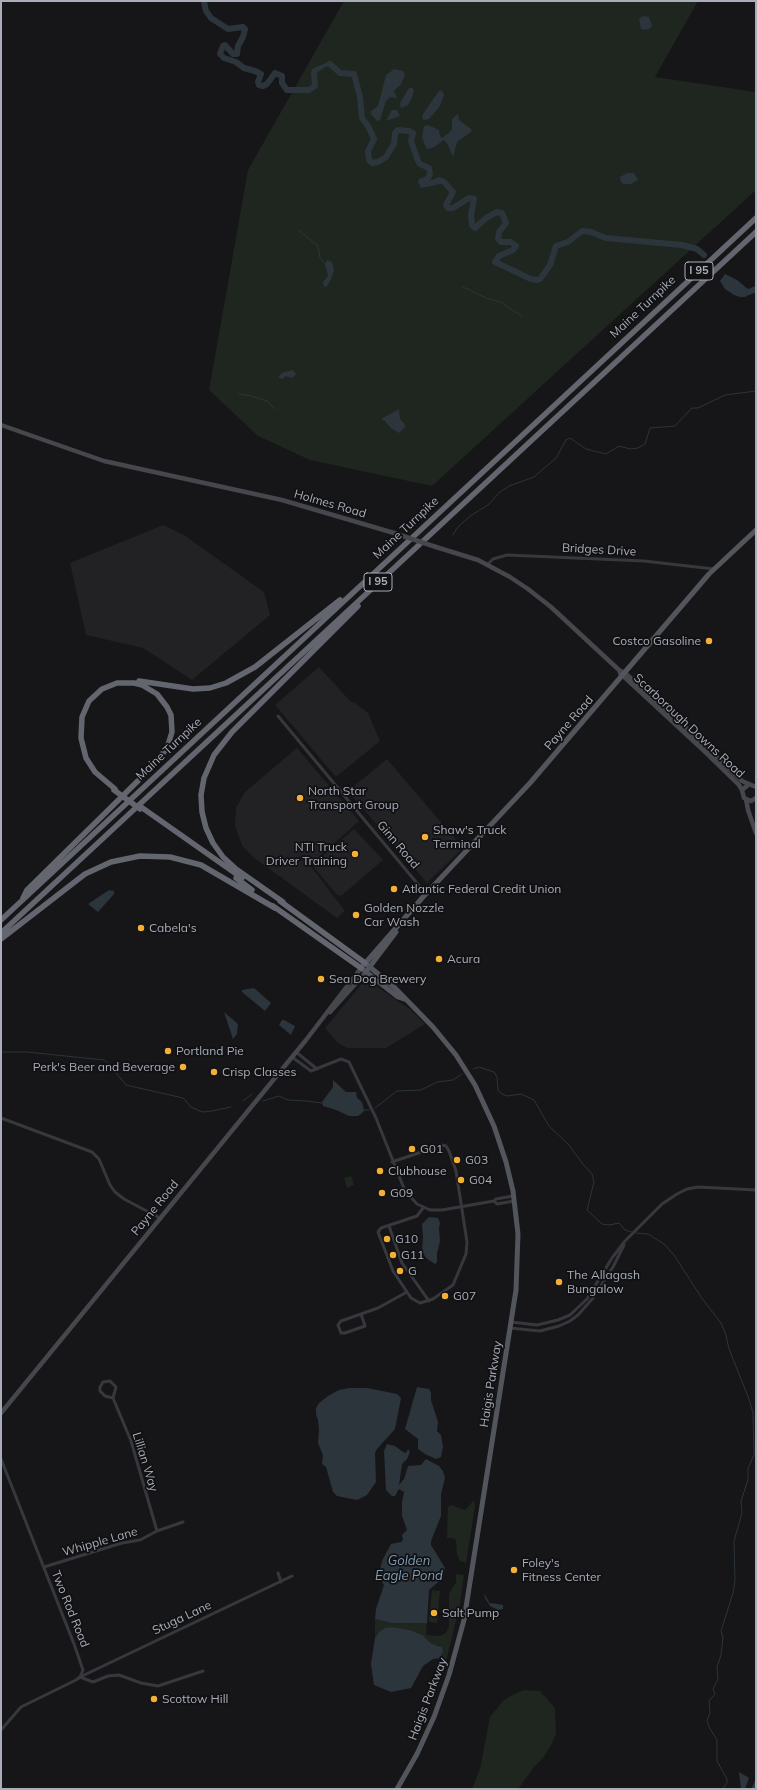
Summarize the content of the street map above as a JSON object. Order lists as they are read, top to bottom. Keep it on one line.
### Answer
{"streets":{"highway":["I 95","Maine Turnpike"],"main road":["Payne Road","Haigis Parkway"],"street":["Holmes Road","Bridges Drive","Scarborough Downs Road","Ginn Road","Lillian Way","Whipple Lane","Two Rod Road","Stuga Lane"]},"crossings":[["Holmes Road","Bridges Drive"],["Holmes Road","Payne Road"],["Holmes Road","Scarborough Downs Road"],["Bridges Drive","Payne Road"],["Payne Road","Scarborough Downs Road"],["Payne Road","Ginn Road"],["Payne Road","Haigis Parkway"],["Lillian Way","Whipple Lane"],["Whipple Lane","Two Rod Road"],["Two Rod Road","Stuga Lane"]],"water":["Golden Eagle Pond"],"places":["Costco Gasoline","North Star Transport Group","Shaw's Truck Terminal","NTI Truck Driver Training","Atlantic Federal Credit Union","Golden Nozzle Car Wash","Cabela's","Acura","Sea Dog Brewery","Portland Pie","Perk's Beer and Beverage","Crisp Classes","G01","G03","Clubhouse","G04","G09","G10","G11","G","The Allagash Bungalow","G07","Foley's Fitness Center","Salt Pump","Scottow Hill"]}
